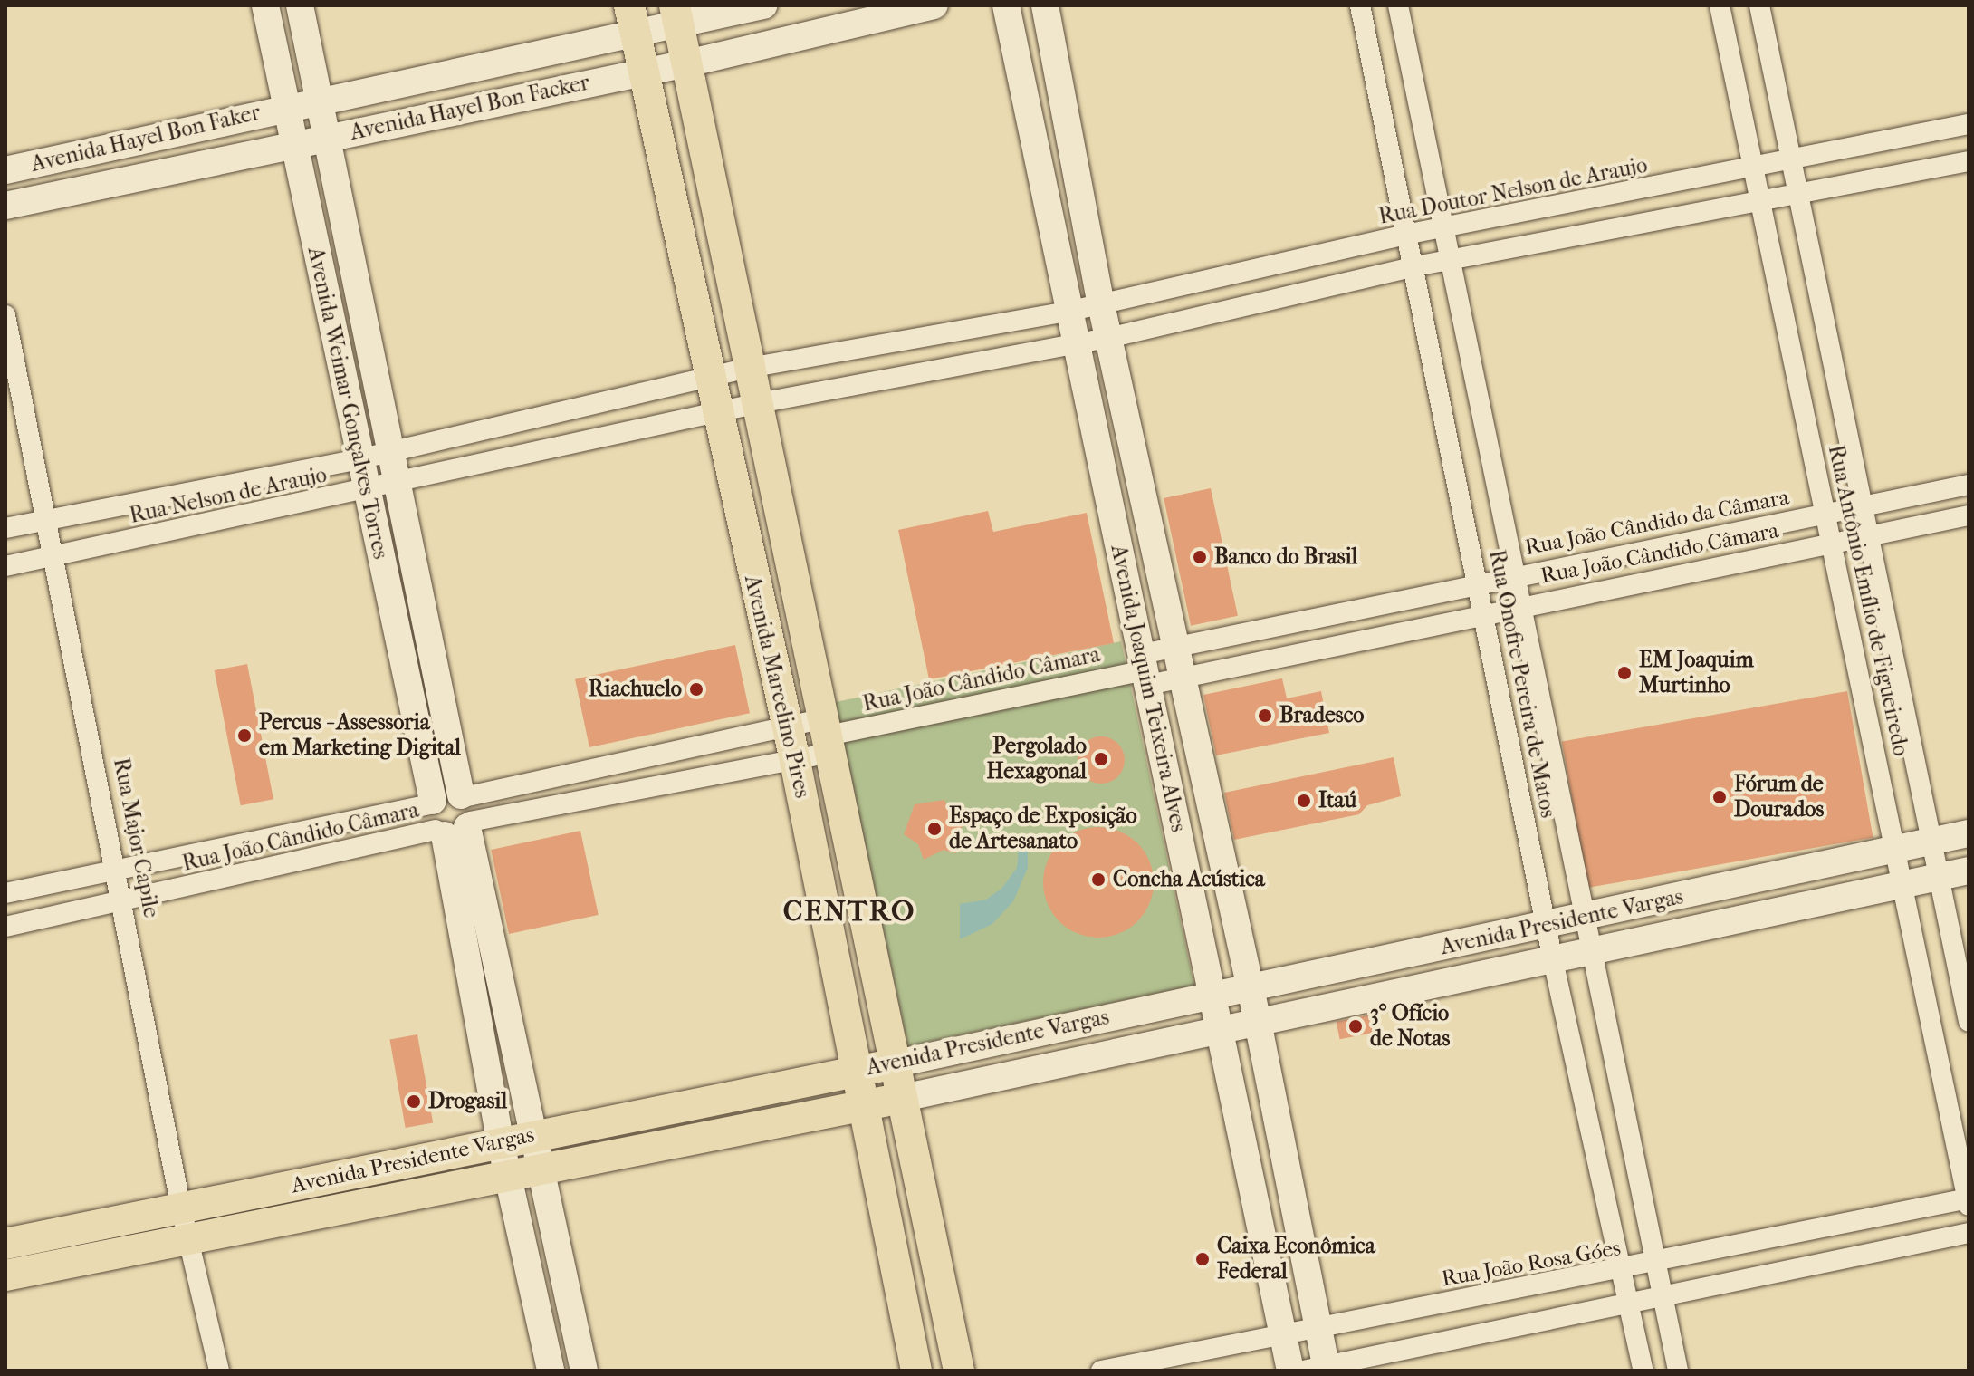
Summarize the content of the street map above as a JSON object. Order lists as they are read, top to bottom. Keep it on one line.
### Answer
{"streets":{"main road":["Avenida Hayel Bon Facker","Avenida Hayel Bon Faker","Avenida Weimar Gonçalves Torres","Avenida Marcelino Pires","Avenida Joaquim Teixeira Alves","Avenida Presidente Vargas"],"street":["Rua Doutor Nelson de Araujo","Rua Nelson de Araujo","Rua João Cândido da Câmara","Rua João Cândido Câmara","Rua Antônio Emílio de Figueiredo","Rua Onofre Pereira de Matos","Rua Major Capile","Rua João Rosa Góes"]},"crossings":[["Avenida Hayel Bon Facker","Avenida Hayel Bon Faker"],["Avenida Hayel Bon Facker","Avenida Weimar Gonçalves Torres"],["Avenida Hayel Bon Facker","Avenida Marcelino Pires"],["Avenida Hayel Bon Faker","Avenida Weimar Gonçalves Torres"],["Rua Doutor Nelson de Araujo","Rua Nelson de Araujo"],["Rua Doutor Nelson de Araujo","Rua Antônio Emílio de Figueiredo"],["Rua Doutor Nelson de Araujo","Rua Onofre Pereira de Matos"],["Rua Doutor Nelson de Araujo","Avenida Marcelino Pires"],["Rua Doutor Nelson de Araujo","Avenida Joaquim Teixeira Alves"],["Avenida Weimar Gonçalves Torres","Rua Nelson de Araujo"],["Avenida Weimar Gonçalves Torres","Rua João Cândido Câmara"],["Avenida Weimar Gonçalves Torres","Avenida Presidente Vargas"],["Rua Nelson de Araujo","Avenida Marcelino Pires"],["Rua Nelson de Araujo","Avenida Joaquim Teixeira Alves"],["Rua Nelson de Araujo","Rua Major Capile"],["Rua João Cândido da Câmara","Rua João Cândido Câmara"],["Rua João Cândido da Câmara","Rua Antônio Emílio de Figueiredo"],["Rua João Cândido da Câmara","Rua Onofre Pereira de Matos"],["Rua João Cândido da Câmara","Avenida Joaquim Teixeira Alves"],["Rua João Cândido Câmara","Rua Antônio Emílio de Figueiredo"],["Rua João Cândido Câmara","Rua Onofre Pereira de Matos"],["Rua João Cândido Câmara","Avenida Marcelino Pires"],["Rua João Cândido Câmara","Avenida Joaquim Teixeira Alves"],["Rua João Cândido Câmara","Rua Major Capile"],["Rua Antônio Emílio de Figueiredo","Avenida Presidente Vargas"],["Rua Antônio Emílio de Figueiredo","Rua João Rosa Góes"],["Rua Onofre Pereira de Matos","Avenida Presidente Vargas"],["Rua Onofre Pereira de Matos","Rua João Rosa Góes"],["Avenida Marcelino Pires","Avenida Presidente Vargas"],["Avenida Joaquim Teixeira Alves","Avenida Presidente Vargas"],["Avenida Joaquim Teixeira Alves","Rua João Rosa Góes"],["Rua Major Capile","Avenida Presidente Vargas"]],"districts":["CENTRO"],"places":["Banco do Brasil","EM Joaquim Murtinho","Riachuelo","Bradesco","Percus - Assessoria em Marketing Digital","Pergolado Hexagonal","Fórum de Dourados","Itaú","Espaço de Exposição de Artesanato","Concha Acústica","3° Ofício de Notas","Drogasil","Caixa Econômica Federal"]}
